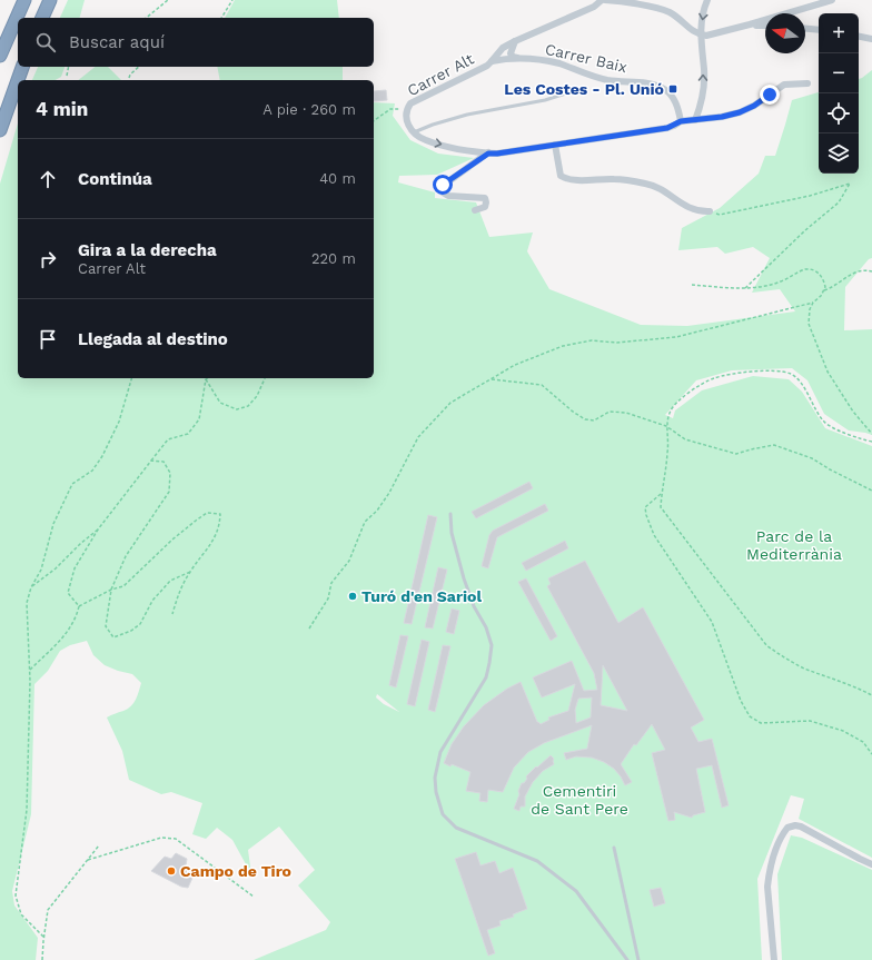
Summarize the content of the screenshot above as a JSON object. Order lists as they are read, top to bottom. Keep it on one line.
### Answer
{"streets":{"street":["Carrer Baix","Carrer Alt"]},"crossings":[["Carrer Baix","Carrer Alt"]],"parks":["Parc de la Mediterrània","Cementiri de Sant Pere"],"places":{"transit":["Les Costes - Pl. Unió"],"other":["Turó d'en Sariol","Campo de Tiro"]},"north":"left","page":{"map_buttons":["+","−"],"search":"Buscar aquí","heading":["4 min","A pie · 260 m"],"list":[["Continúa","40 m"],["Gira a la derecha","Carrer Alt","220 m"],"Llegada al destino"]}}
